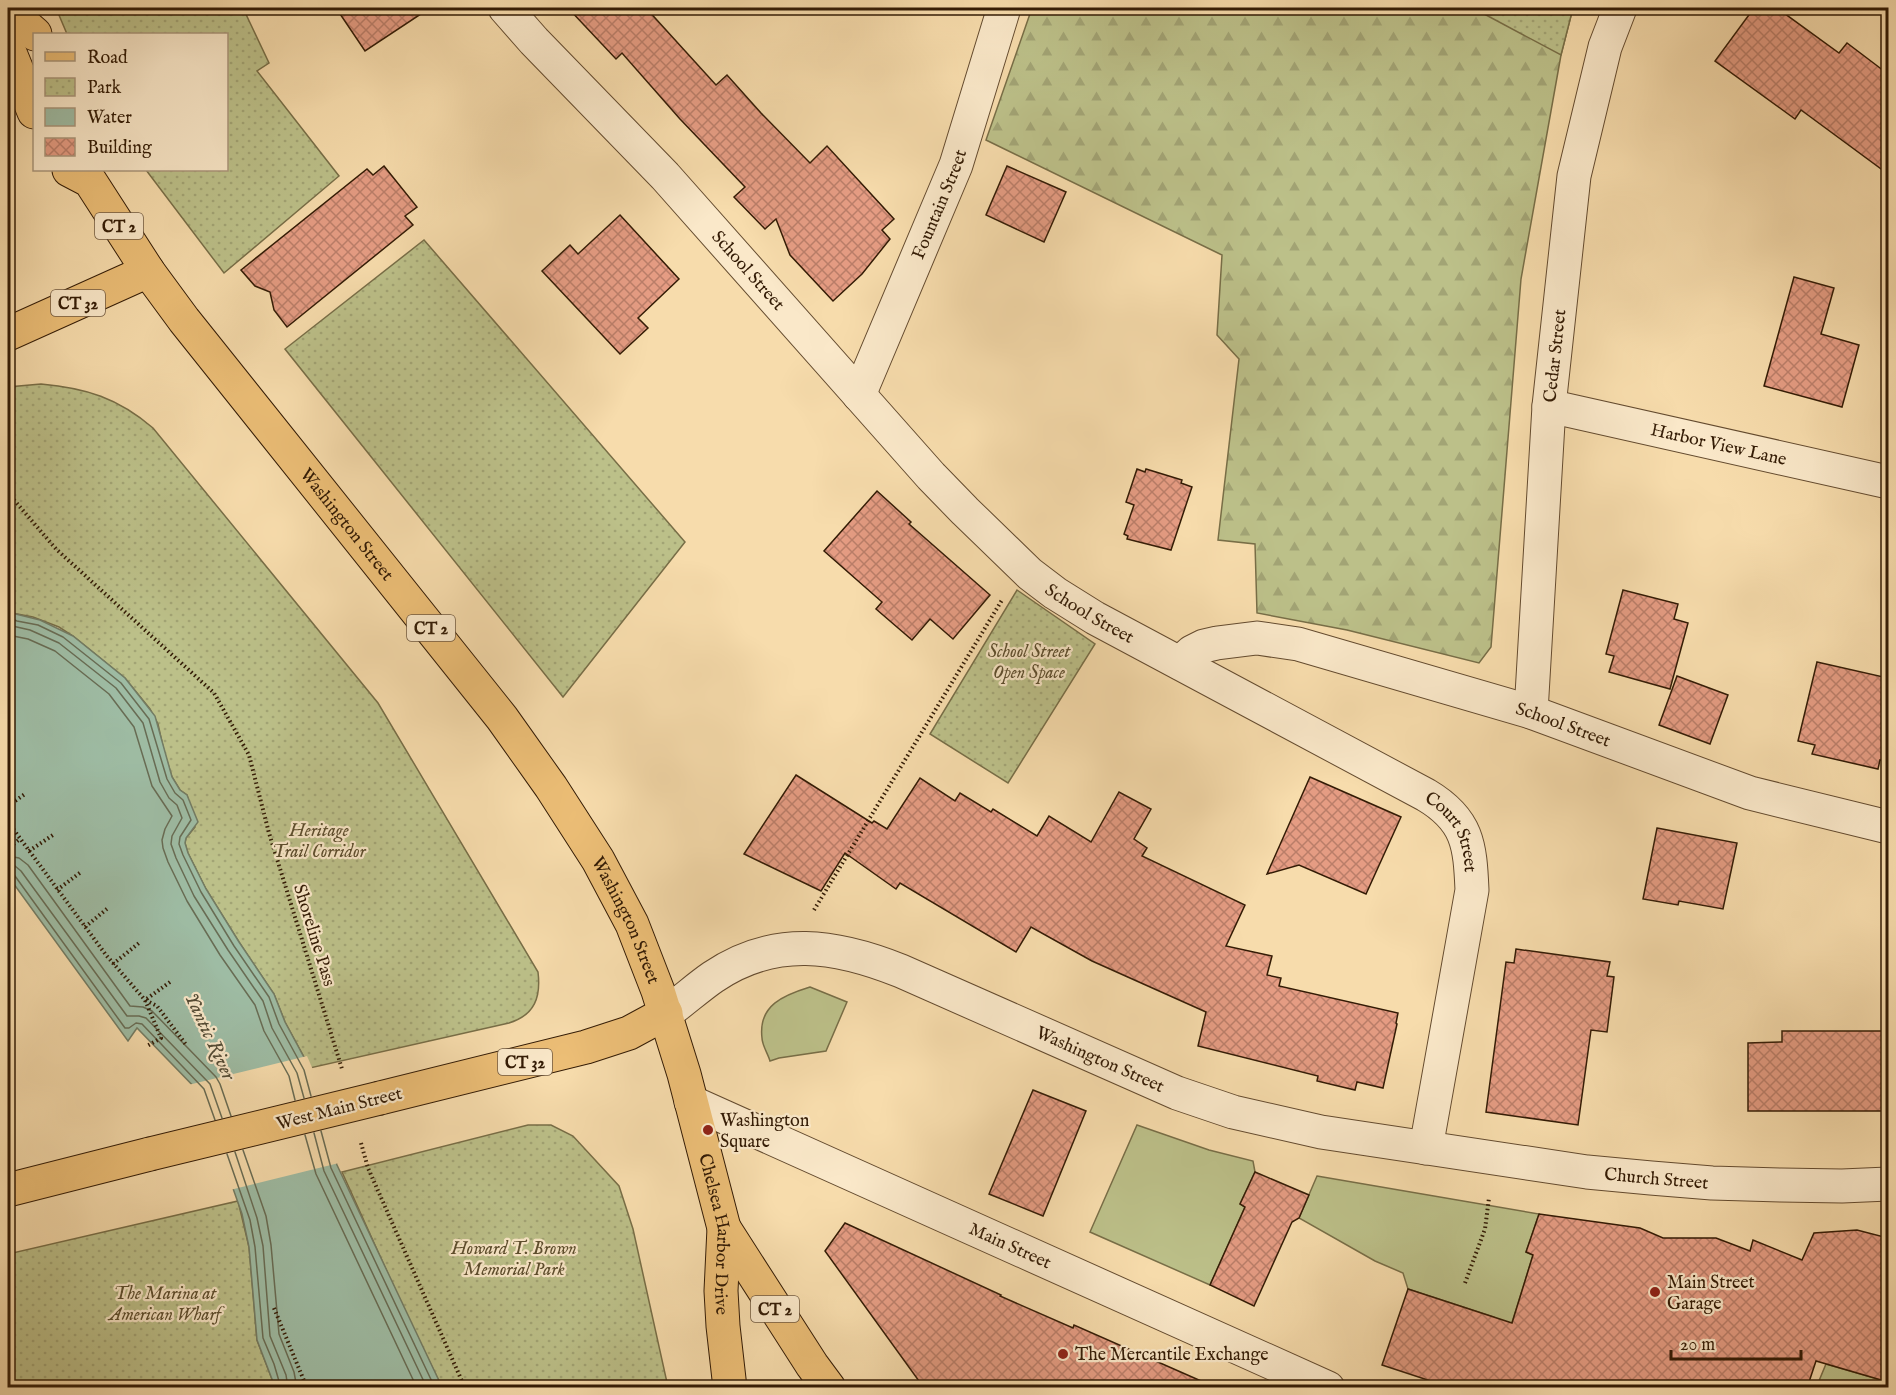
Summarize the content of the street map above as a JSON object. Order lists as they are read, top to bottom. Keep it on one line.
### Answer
{"streets":{"main road":["CT 2","CT 32","Washington Street","West Main Street","Chelsea Harbor Drive"],"street":["Fountain Street","School Street","Cedar Street","Harbor View Lane","Court Street","Church Street","Main Street"],"path":["Shoreline Pass"]},"crossings":[["Fountain Street","School Street"],["CT 2","Chelsea Harbor Drive"],["School Street","Cedar Street"],["School Street","Court Street"],["CT 32","Washington Street"],["Cedar Street","Harbor View Lane"],["Washington Street","Court Street"],["Washington Street","West Main Street"],["Washington Street","Church Street"],["Washington Street","Chelsea Harbor Drive"],["Court Street","Church Street"],["West Main Street","Chelsea Harbor Drive"],["Chelsea Harbor Drive","Main Street"]],"water":["Yantic River"],"parks":["School Street Open Space","Heritage Trail Corridor","Howard T. Brown Memorial Park","The Marina at American Wharf"],"places":["Washington Square","Main Street Garage","The Mercantile Exchange"],"legend":["Road","Park","Water","Building"],"scale_bar":"20 m"}
